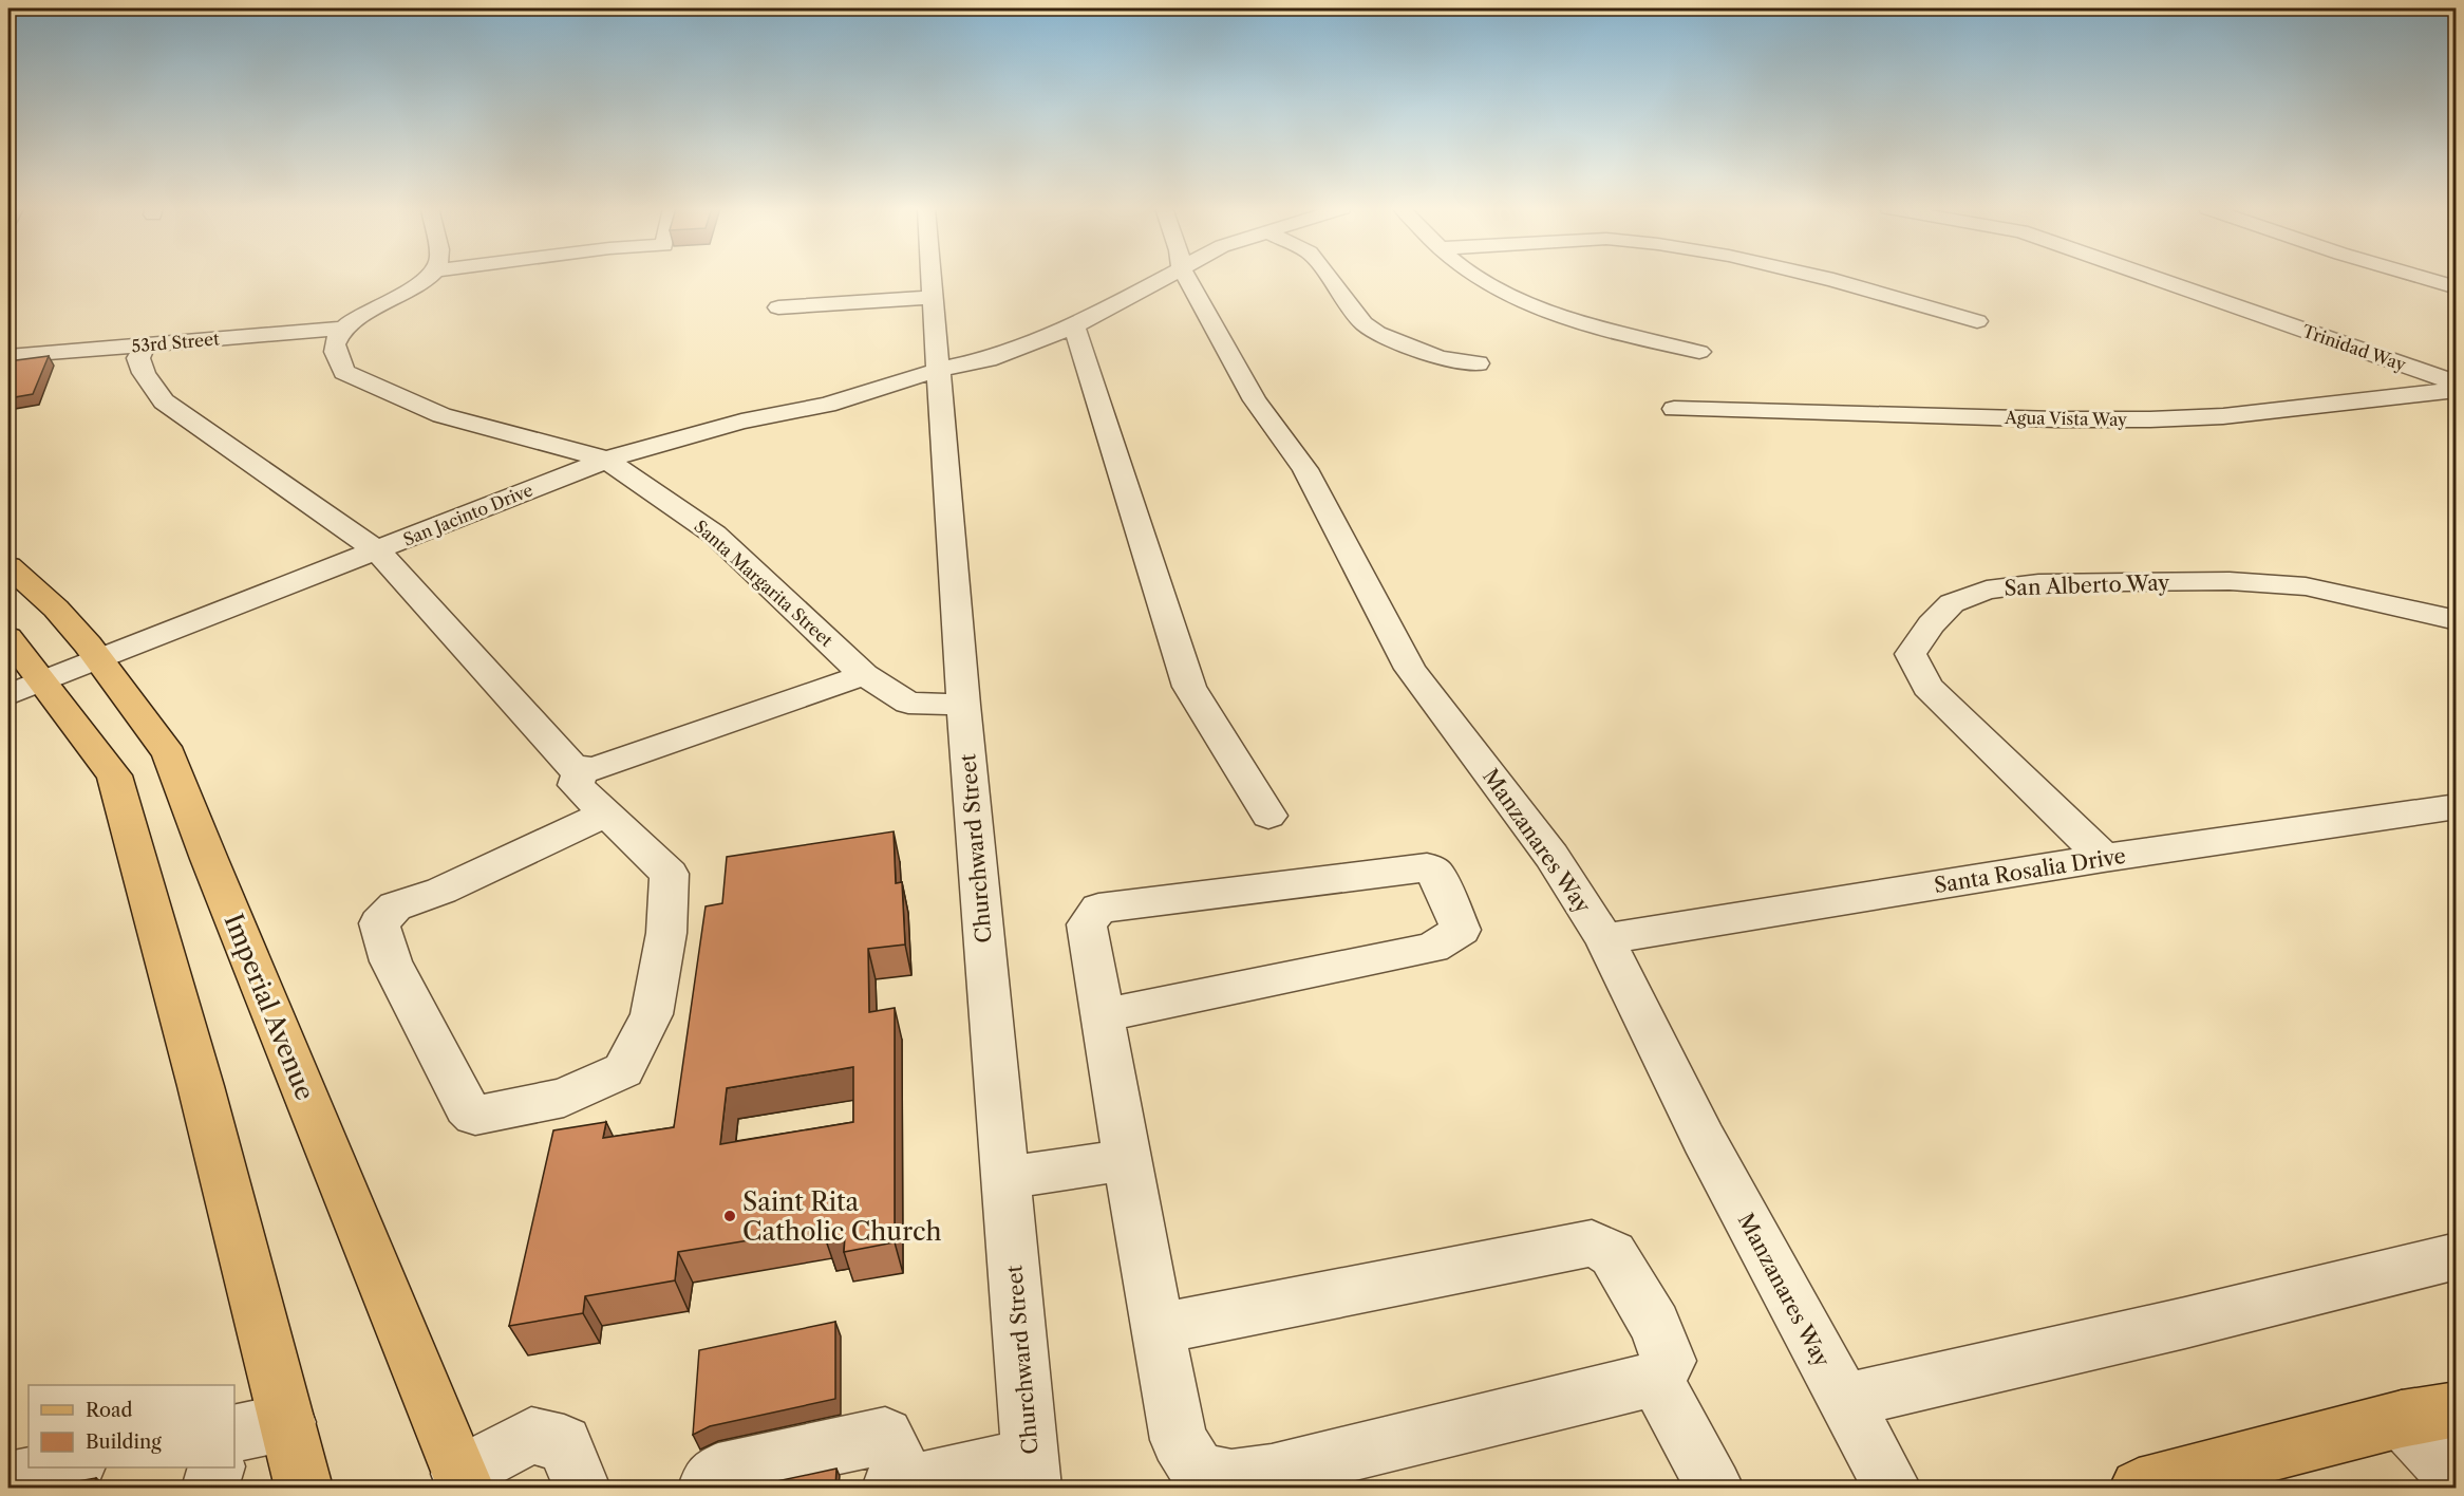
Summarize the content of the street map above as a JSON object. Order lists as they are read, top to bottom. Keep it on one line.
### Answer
{"streets":{"main road":["Imperial Avenue"],"street":["53rd Street","Trinidad Way","Agua Vista Way","San Jacinto Drive","Santa Margarita Street","San Alberto Way","Manzanares Way","Churchward Street","Santa Rosalia Drive"]},"crossings":[["53rd Street","Santa Margarita Street"],["San Jacinto Drive","Santa Margarita Street"],["San Jacinto Drive","Churchward Street"],["San Jacinto Drive","Imperial Avenue"],["Santa Margarita Street","Churchward Street"],["San Alberto Way","Santa Rosalia Drive"],["Manzanares Way","Santa Rosalia Drive"]],"places":["Saint Rita Catholic Church"],"legend":["Road","Building"]}
